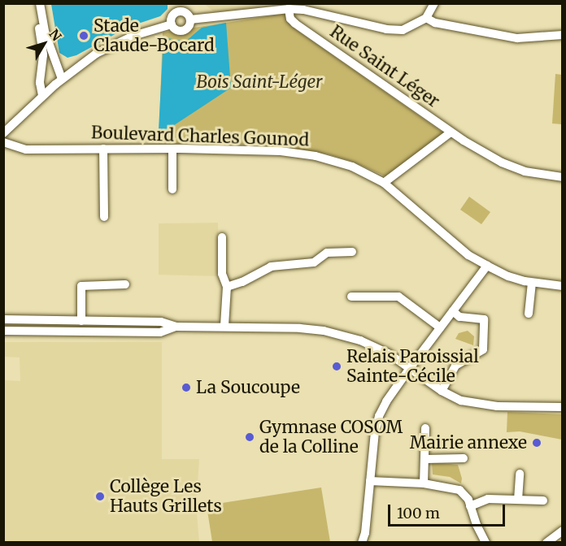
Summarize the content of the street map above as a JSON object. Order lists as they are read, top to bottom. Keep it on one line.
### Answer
{"streets":{"street":["Rue Saint Léger","Boulevard Charles Gounod"]},"parks":["Bois Saint-Léger"],"places":["Stade Claude-Bocard","Relais Paroissial Sainte-Cécile","La Soucoupe","Gymnase COSOM de la Colline","Mairie annexe","Collège Les Hauts Grillets"],"scale_bar":"100 m","north":"top right"}
